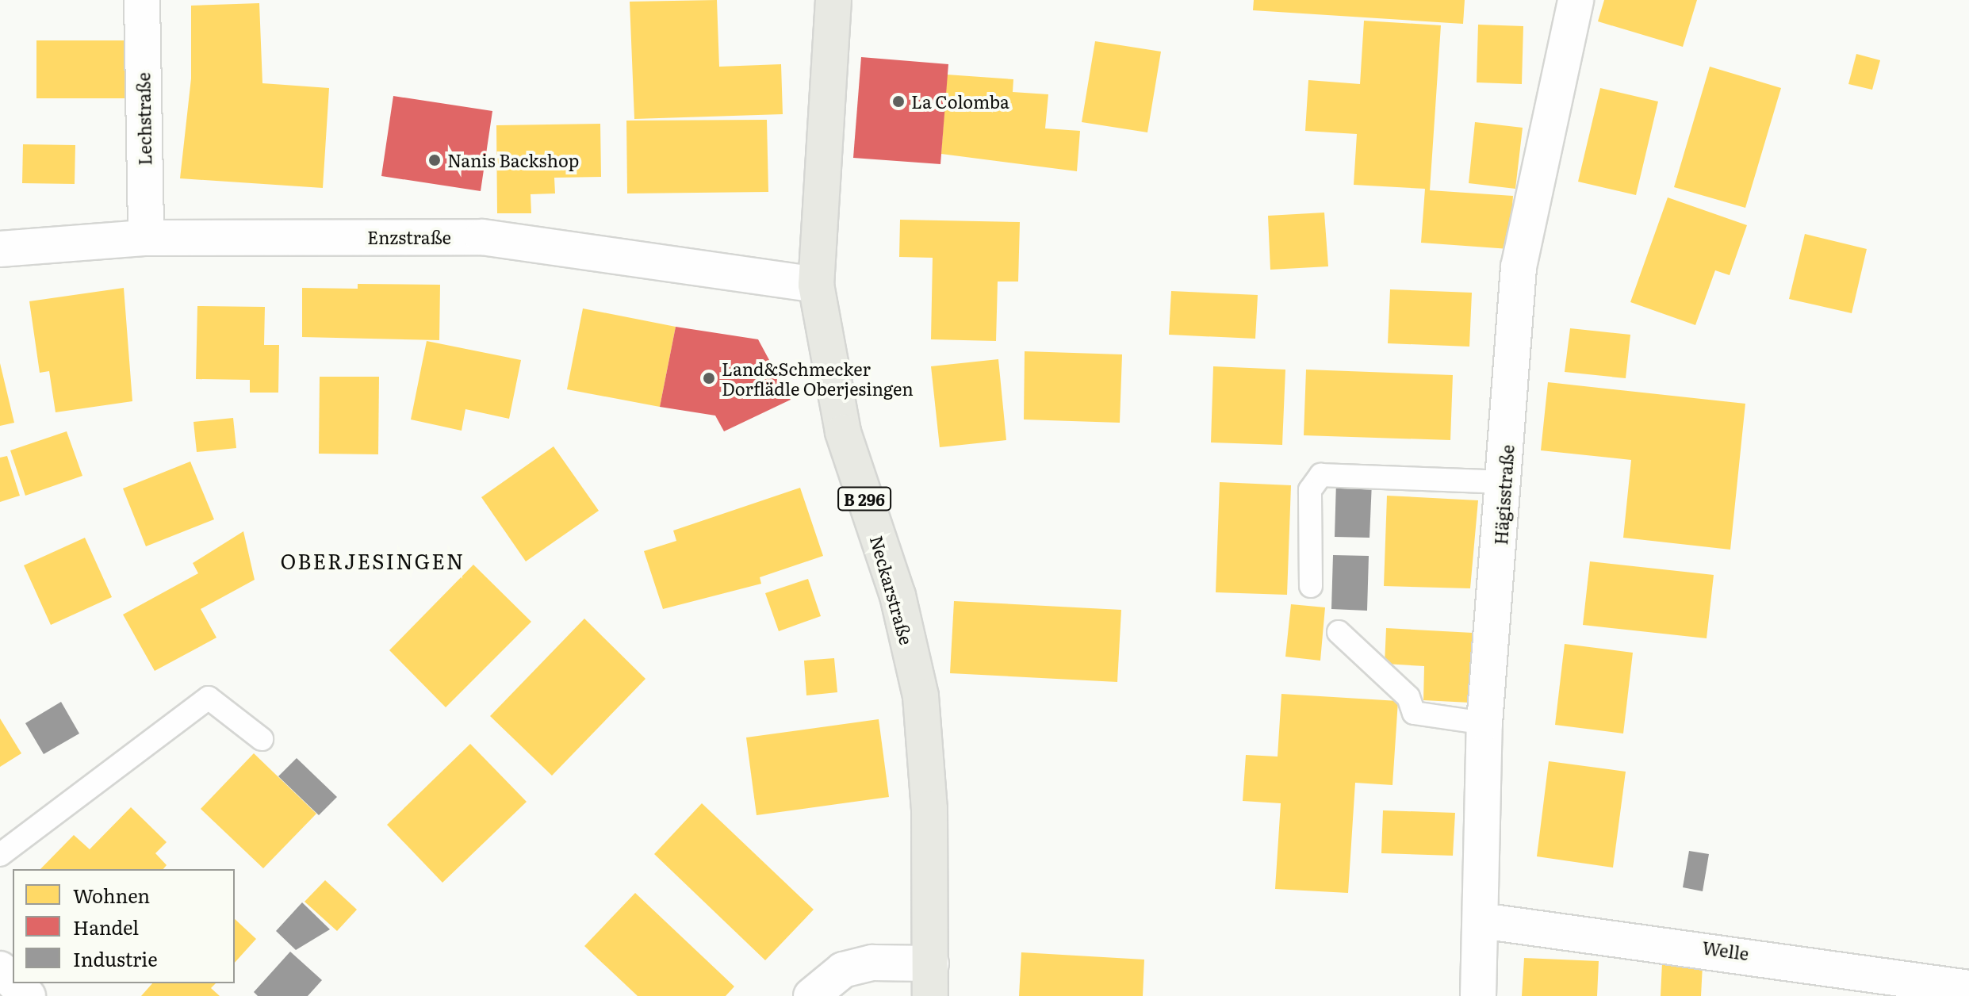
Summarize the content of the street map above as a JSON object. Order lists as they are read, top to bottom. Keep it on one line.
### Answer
{"streets":{"main road":["B 296","Neckarstraße"],"street":["Lechstraße","Enzstraße","Hägisstraße","Welle"]},"crossings":[["Lechstraße","Enzstraße"],["Enzstraße","Neckarstraße"],["Hägisstraße","Welle"]],"districts":["OBERJESINGEN"],"places":["La Colomba","Nanis Backshop","Land&Schmecker Dorflädle Oberjesingen"],"legend":["Wohnen","Handel","Industrie"]}
